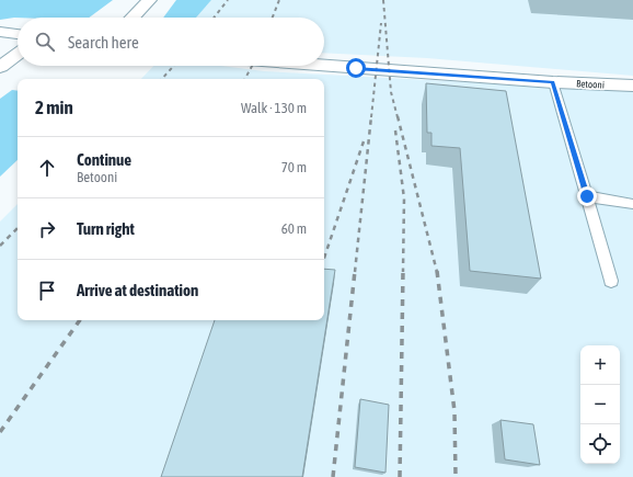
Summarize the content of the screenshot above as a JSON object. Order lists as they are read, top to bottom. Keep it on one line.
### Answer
{"streets":{"street":["Betooni"]},"page":{"search":"Search here","heading":["2 min","Walk · 130 m"],"list":[["Continue","Betooni","70 m"],["Turn right","60 m"],"Arrive at destination"],"map_buttons":["+","−"]}}
